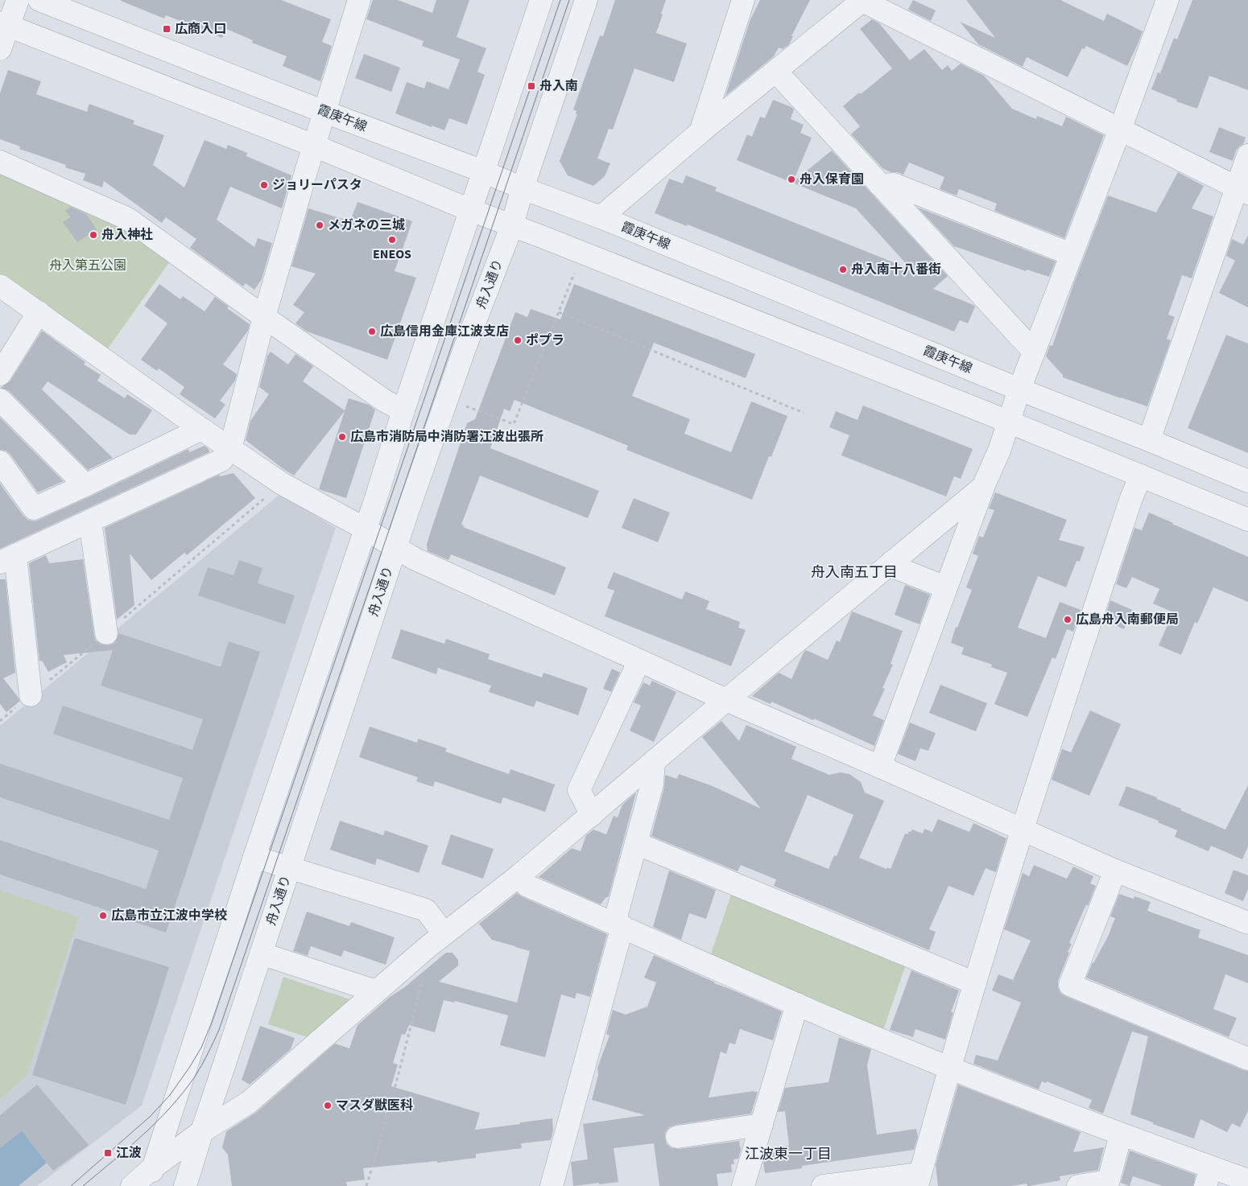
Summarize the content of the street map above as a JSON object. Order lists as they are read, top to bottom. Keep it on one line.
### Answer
{"streets":{"street":["霞庚午線","舟入通り"]},"crossings":[["霞庚午線","舟入通り"]],"districts":["舟入南五丁目","江波東一丁目"],"parks":["舟入第五公園"],"places":{"transit":["広商入口","舟入南","江波"],"other":["舟入保育園","ジョリーパスタ","メガネの三城","舟入神社","ENEOS","舟入南十八番街","広島信用金庫江波支店","ポプラ","広島市消防局中消防署江波出張所","広島舟入南郵便局","広島市立江波中学校","マスダ獣医科"]}}
